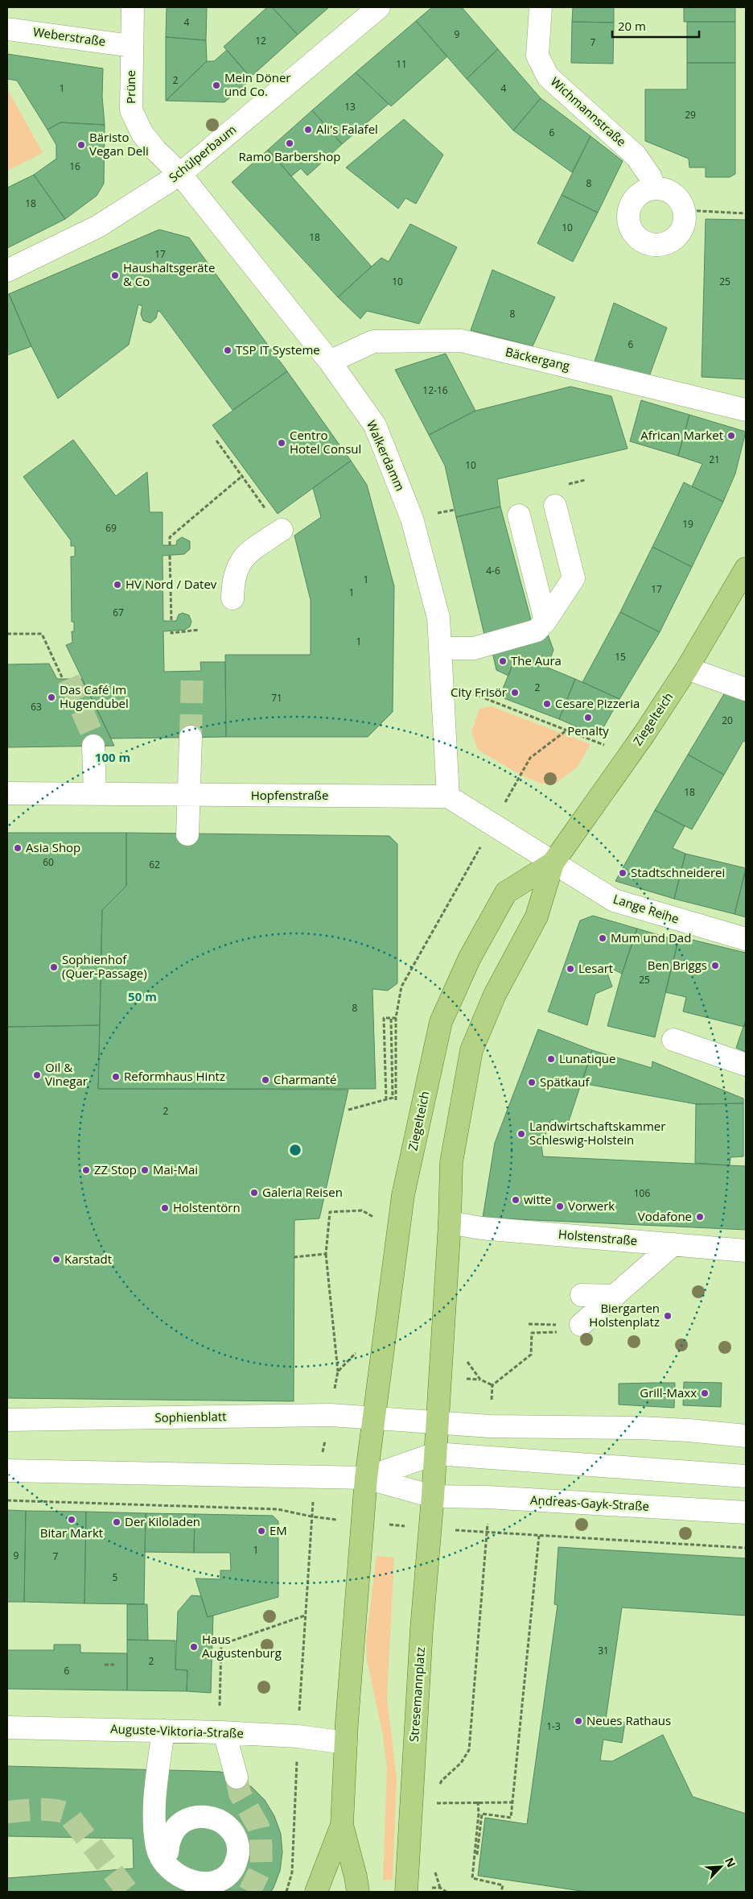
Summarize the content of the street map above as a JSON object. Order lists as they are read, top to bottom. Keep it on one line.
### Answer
{"streets":{"main road":["Ziegelteich","Stresemannplatz"],"street":["Weberstraße","Prüne","Wichmannstraße","Schülperbaum","Bäckergang","Walkerdamm","Hopfenstraße","Lange Reihe","Holstenstraße","Sophienblatt","Andreas-Gayk-Straße","Auguste-Viktoria-Straße"]},"crossings":[["Weberstraße","Prüne"],["Prüne","Schülperbaum"],["Prüne","Walkerdamm"],["Schülperbaum","Walkerdamm"],["Bäckergang","Walkerdamm"],["Walkerdamm","Hopfenstraße"],["Ziegelteich","Lange Reihe"],["Ziegelteich","Holstenstraße"],["Ziegelteich","Sophienblatt"],["Ziegelteich","Andreas-Gayk-Straße"],["Ziegelteich","Stresemannplatz"],["Andreas-Gayk-Straße","Stresemannplatz"]],"places":["Mein Döner und Co.","Ali's Falafel","Ramo Barbershop","Bäristo Vegan Deli","Haushaltsgeräte & Co","TSP IT Systeme","African Market","Centro Hotel Consul","HV Nord / Datev","The Aura","City Frisör","Das Café im Hugendubel","Cesare Pizzeria","Penalty","Asia Shop","Stadtschneiderei","Mum und Dad","Ben Briggs","Sophienhof (Quer-Passage)","Lesart","Lunatique","Oil & Vinegar","Reformhaus Hintz","Charmanté","Spätkauf","Landwirtschaftskammer Schleswig-Holstein","ZZ Stop","Mai-Mai","Galeria Reisen","witte","Vorwerk","Holstentörn","Vodafone","Karstadt","Biergarten Holstenplatz","Grill-Maxx","Bitar Markt","Der Kiloladen","EM","Haus Augustenburg","Neues Rathaus"],"house_numbers":["4","9","12","7","11","2","1","4","13","29","6","16","8","18","10","18","17","10","25","8","6","12-16","21","10","19","69","4-6","1","17","1","67","1","15","2","71","63","20","18","60","62","25","8","2","106","1","9","7","5","31","2","6","1-3"],"scale_bar":"20 m","north":"top right","rings":["100 m","50 m"]}
